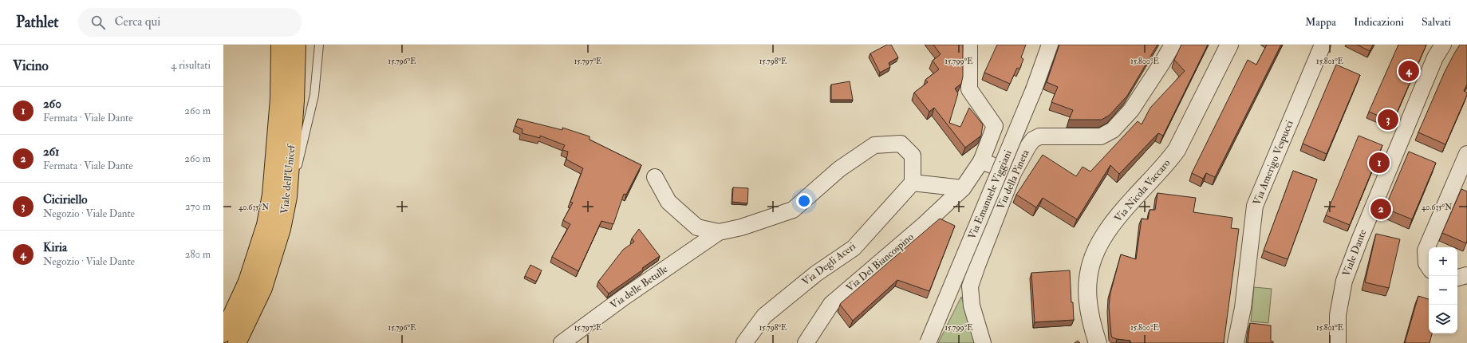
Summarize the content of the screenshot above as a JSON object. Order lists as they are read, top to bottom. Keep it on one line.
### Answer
{"streets":{"main road":["Viale dell'Unicef"],"street":["Via Amerigo Vespucci","Via della Pineta","Via Nicola Vaccaro","Via Emanuele Viggiani","Viale Dante","Via Del Biancospino","Via Degli Aceri","Via delle Betulle"]},"crossings":[["Via Degli Aceri","Via delle Betulle"]],"page":{"header":"Pathlet","search":"Cerca qui","nav":["Mappa","Indicazioni","Salvati"],"heading":["Vicino","4 risultati"],"pins":["4","3","1","2"],"list":[{"mark":"1","name":"260","note":"Fermata · Viale Dante","value":"260 m"},{"mark":"2","name":"261","note":"Fermata · Viale Dante","value":"260 m"},{"mark":"3","name":"Ciciriello","note":"Negozio · Viale Dante","value":"270 m"},{"mark":"4","name":"Kiria","note":"Negozio · Viale Dante","value":"280 m"}],"map_buttons":["+","−"]},"coordinates":["15.796°E","15.797°E","15.798°E","15.799°E","15.800°E","15.801°E","40.635°N"]}
